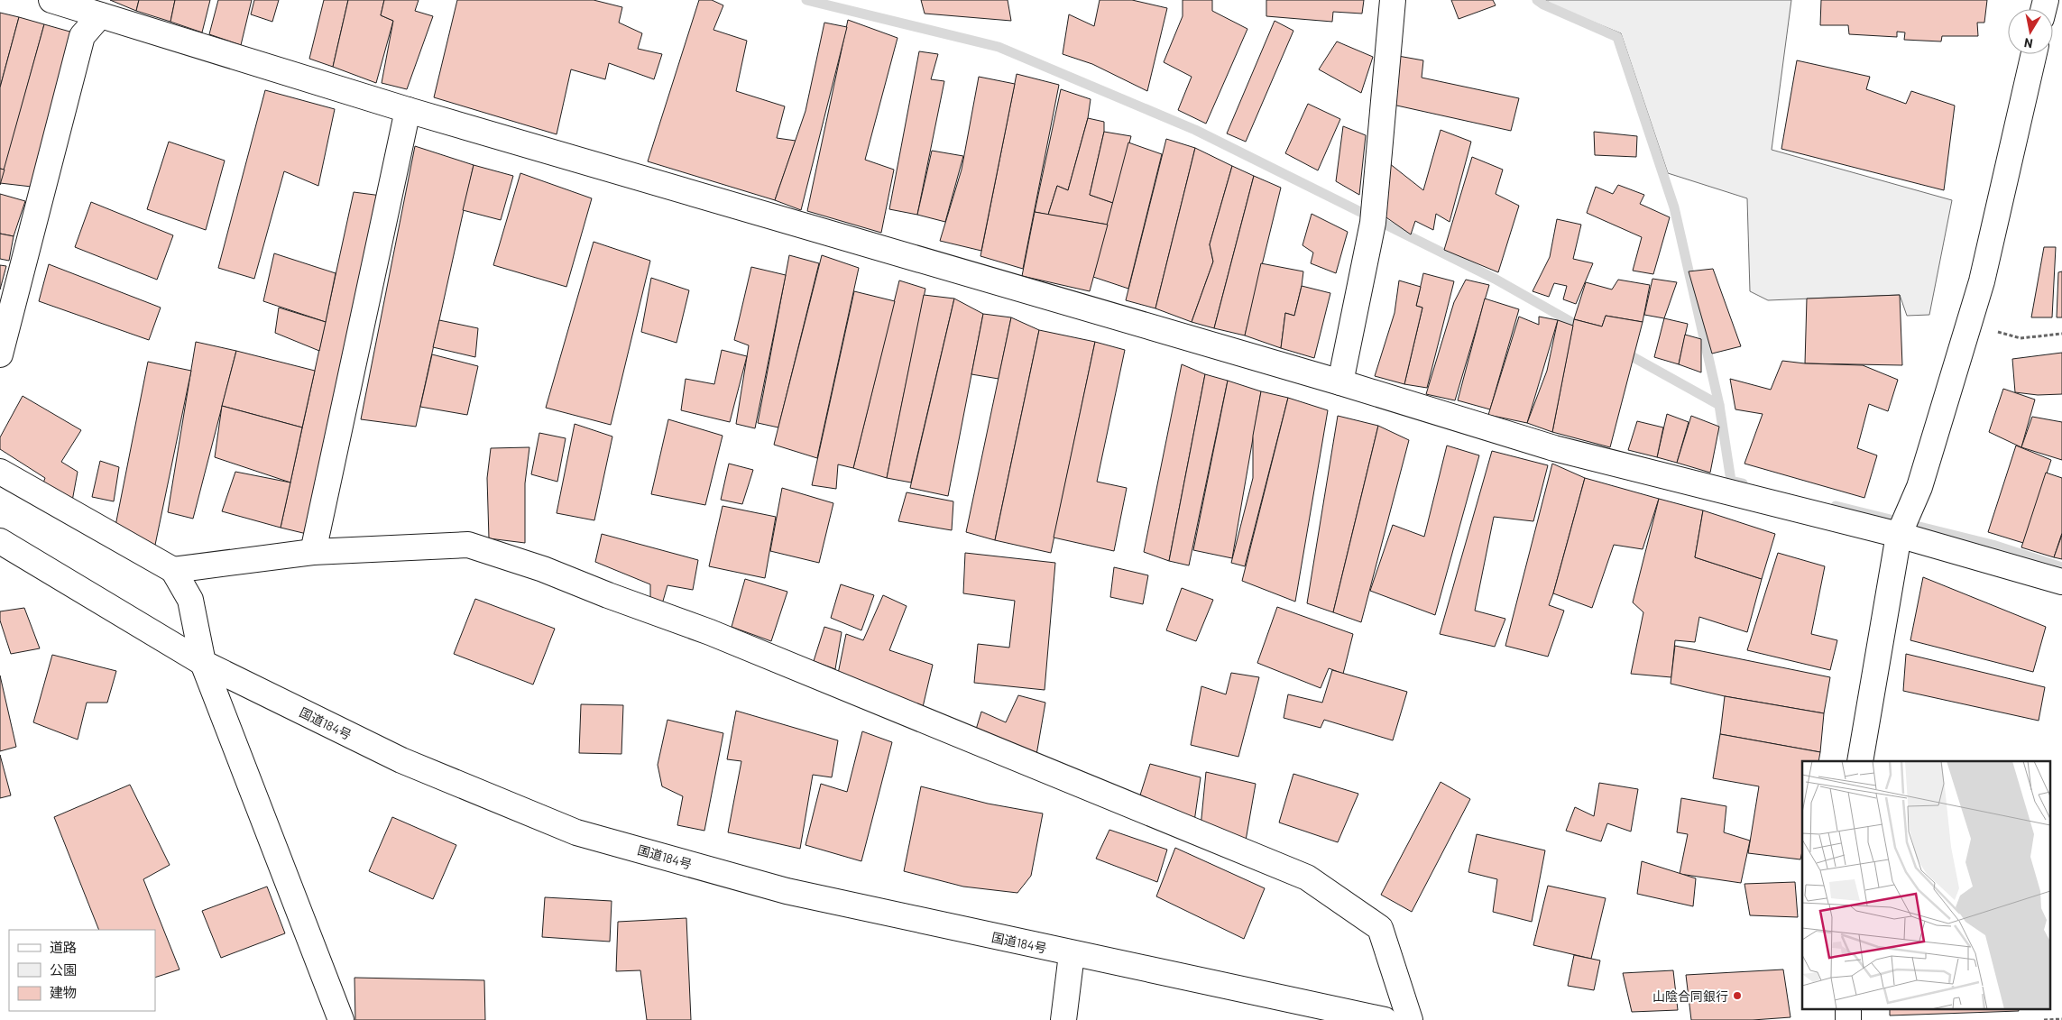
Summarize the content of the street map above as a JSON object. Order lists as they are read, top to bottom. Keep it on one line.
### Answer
{"streets":{"main road":["国道184号"]},"places":["山陰合同銀行"],"legend":["道路","公園","建物"],"north":"bottom"}
